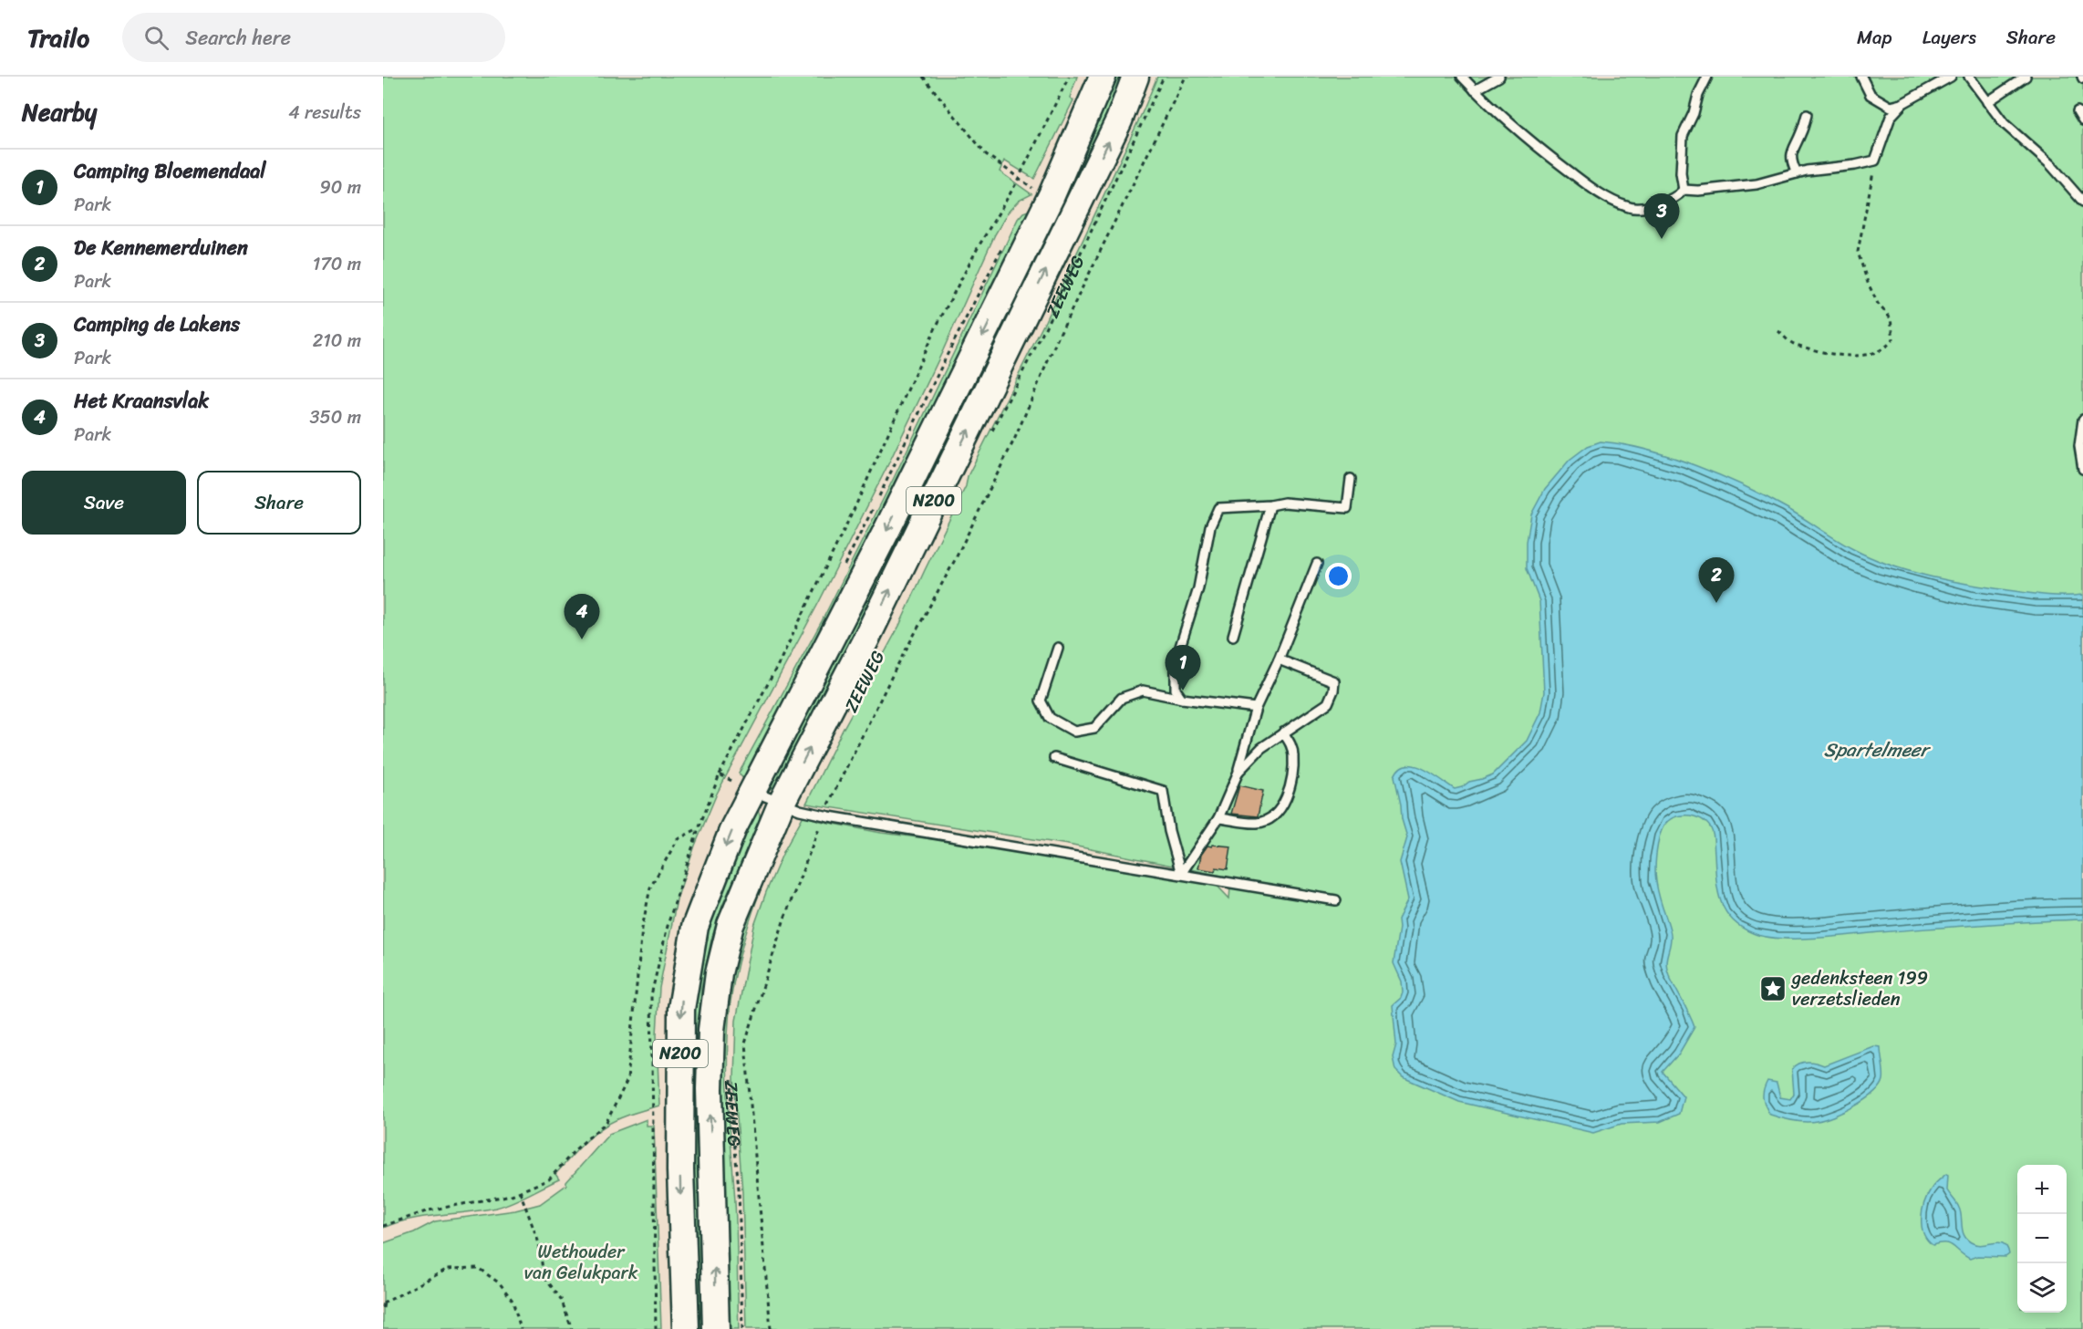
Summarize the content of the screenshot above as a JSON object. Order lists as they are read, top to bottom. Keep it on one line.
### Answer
{"streets":{"main road":["ZEEWEG","N200"]},"water":["Spartelmeer"],"parks":["Wethouder van Gelukpark"],"places":{"place":["gedenksteen 199 verzetslieden"]},"page":{"header":"Trailo","search":"Search here","nav":["Map","Layers","Share"],"heading":["Nearby","4 results"],"list":[{"mark":"1","name":"Camping Bloemendaal","note":"Park","value":"90 m"},{"mark":"2","name":"De Kennemerduinen","note":"Park","value":"170 m"},{"mark":"3","name":"Camping de Lakens","note":"Park","value":"210 m"},{"mark":"4","name":"Het Kraansvlak","note":"Park","value":"350 m"}],"pins":["3","2","4","1"],"buttons":["Save","Share"],"map_buttons":["+","−"]}}
